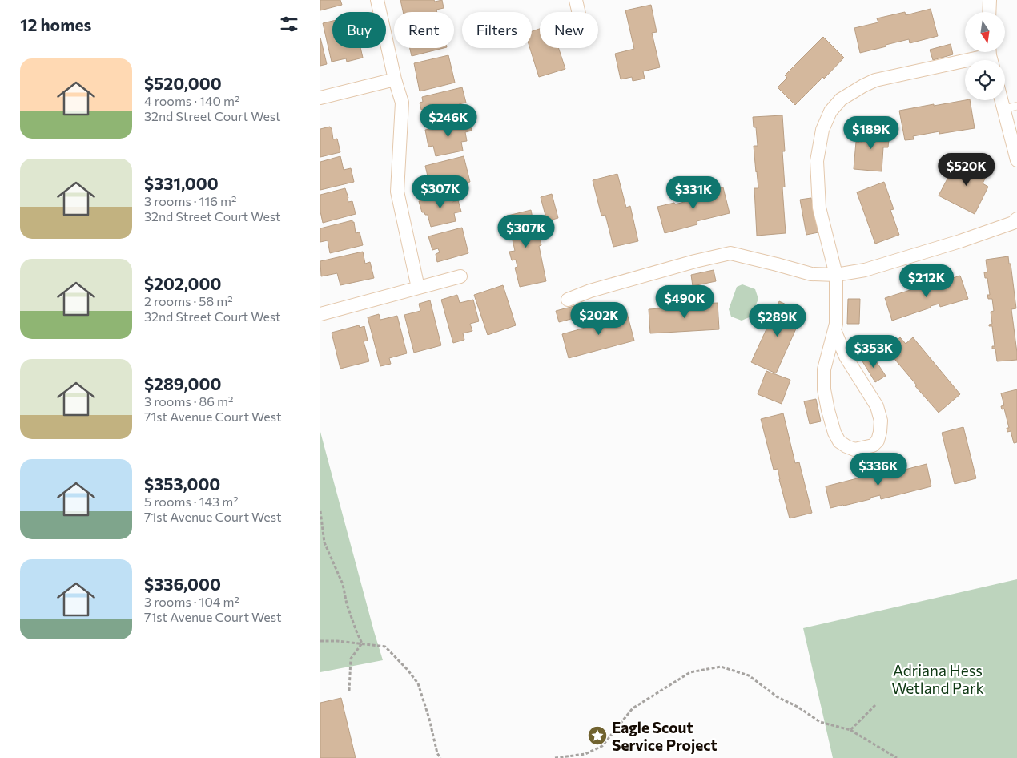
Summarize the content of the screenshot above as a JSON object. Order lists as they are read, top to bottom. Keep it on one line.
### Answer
{"parks":["Adriana Hess Wetland Park"],"places":{"place":["Eagle Scout Service Project"]},"north":"bottom","page":{"heading":"12 homes","chip":["Buy","Rent","Filters","New"],"list":[{"name":"$520,000","note":"4 rooms · 140 m² · 32nd Street Court West"},{"name":"$331,000","note":"3 rooms · 116 m² · 32nd Street Court West"},{"name":"$202,000","note":"2 rooms · 58 m² · 32nd Street Court West"},{"name":"$289,000","note":"3 rooms · 86 m² · 71st Avenue Court West"},{"name":"$353,000","note":"5 rooms · 143 m² · 71st Avenue Court West"},{"name":"$336,000","note":"3 rooms · 104 m² · 71st Avenue Court West"}],"price":["$246K","$189K","$520K","$307K","$331K","$307K","$212K","$490K","$202K","$289K","$353K","$336K"]}}
